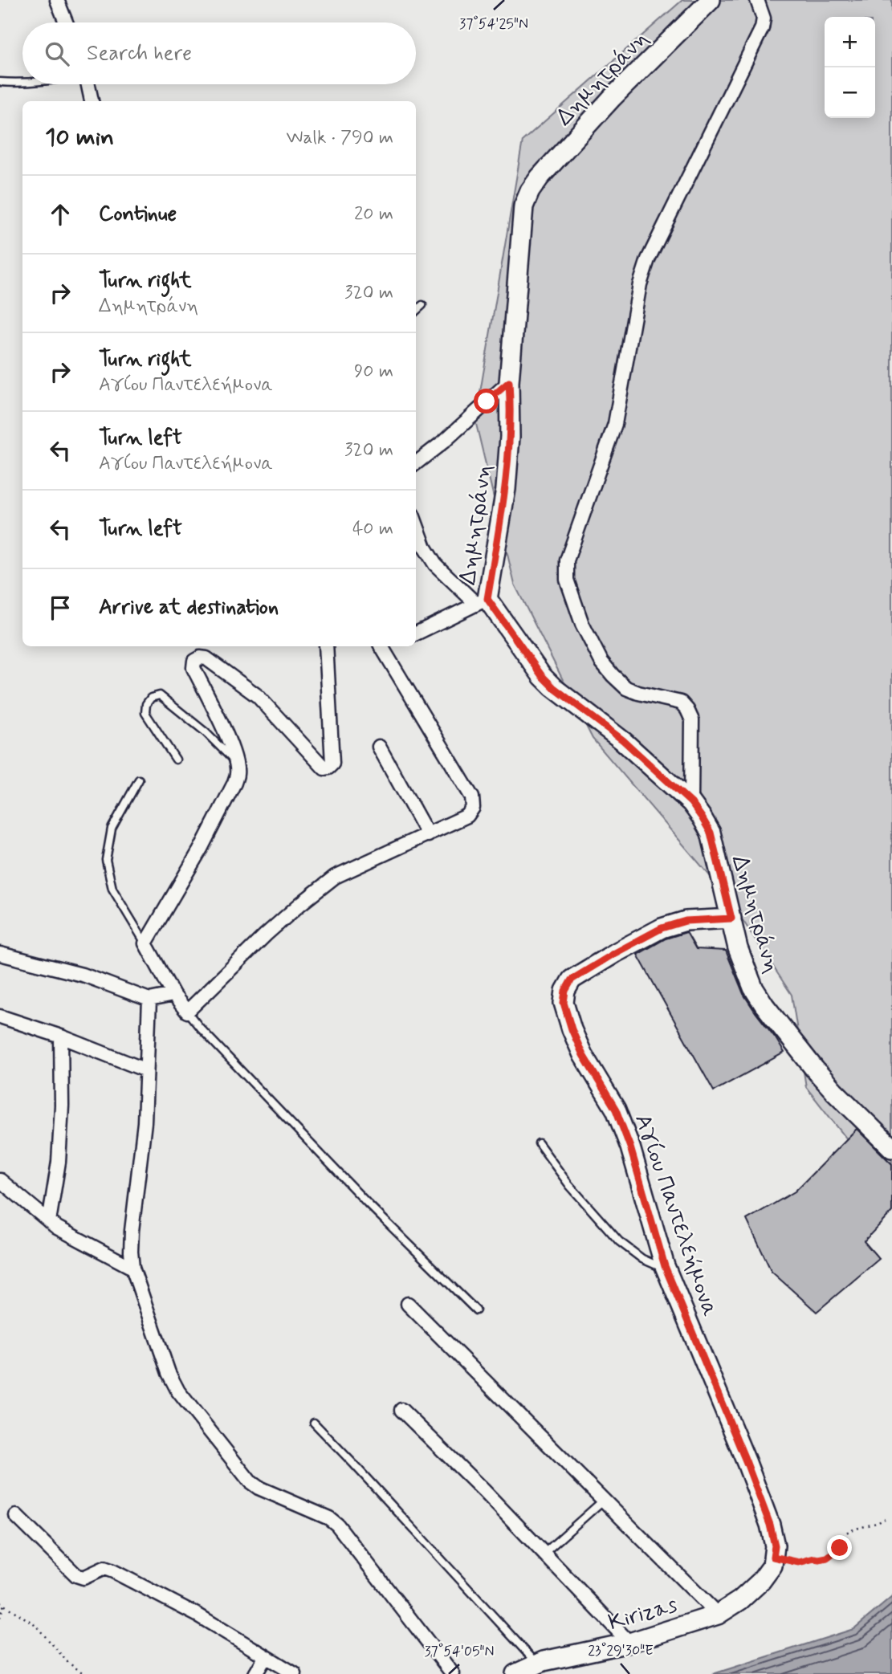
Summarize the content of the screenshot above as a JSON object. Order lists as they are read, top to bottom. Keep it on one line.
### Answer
{"streets":{"street":["Δημητράνη","Αγίου Παντελεήμονα","Kirizas"]},"crossings":[["Δημητράνη","Αγίου Παντελεήμονα"]],"page":{"map_buttons":["+","−"],"search":"Search here","heading":["10 min","Walk · 790 m"],"list":[["Continue","20 m"],["Turn right","Δημητράνη","320 m"],["Turn right","Αγίου Παντελεήμονα","90 m"],["Turn left","Αγίου Παντελεήμονα","320 m"],["Turn left","40 m"],"Arrive at destination"]},"coordinates":["37°54'25\"N","23°29'30\"E","37°54'05\"N"]}
